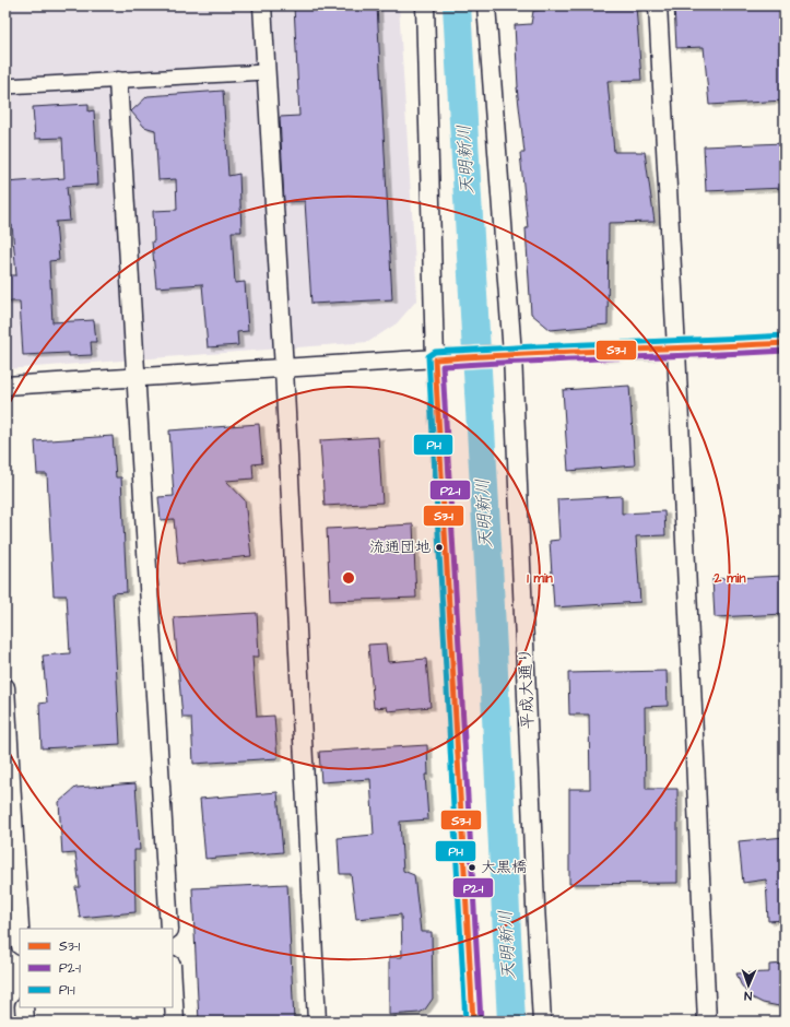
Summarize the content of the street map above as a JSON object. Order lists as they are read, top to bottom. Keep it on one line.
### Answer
{"streets":{"street":["平成大通り"]},"water":["天明新川"],"places":["流通団地","大黒橋"],"lines":["transit line P1-1","transit line S3-1","transit line P2-1"],"legend":["S3-1","P2-1","P1-1"],"north":"bottom","rings":["1 min","2 min"]}
